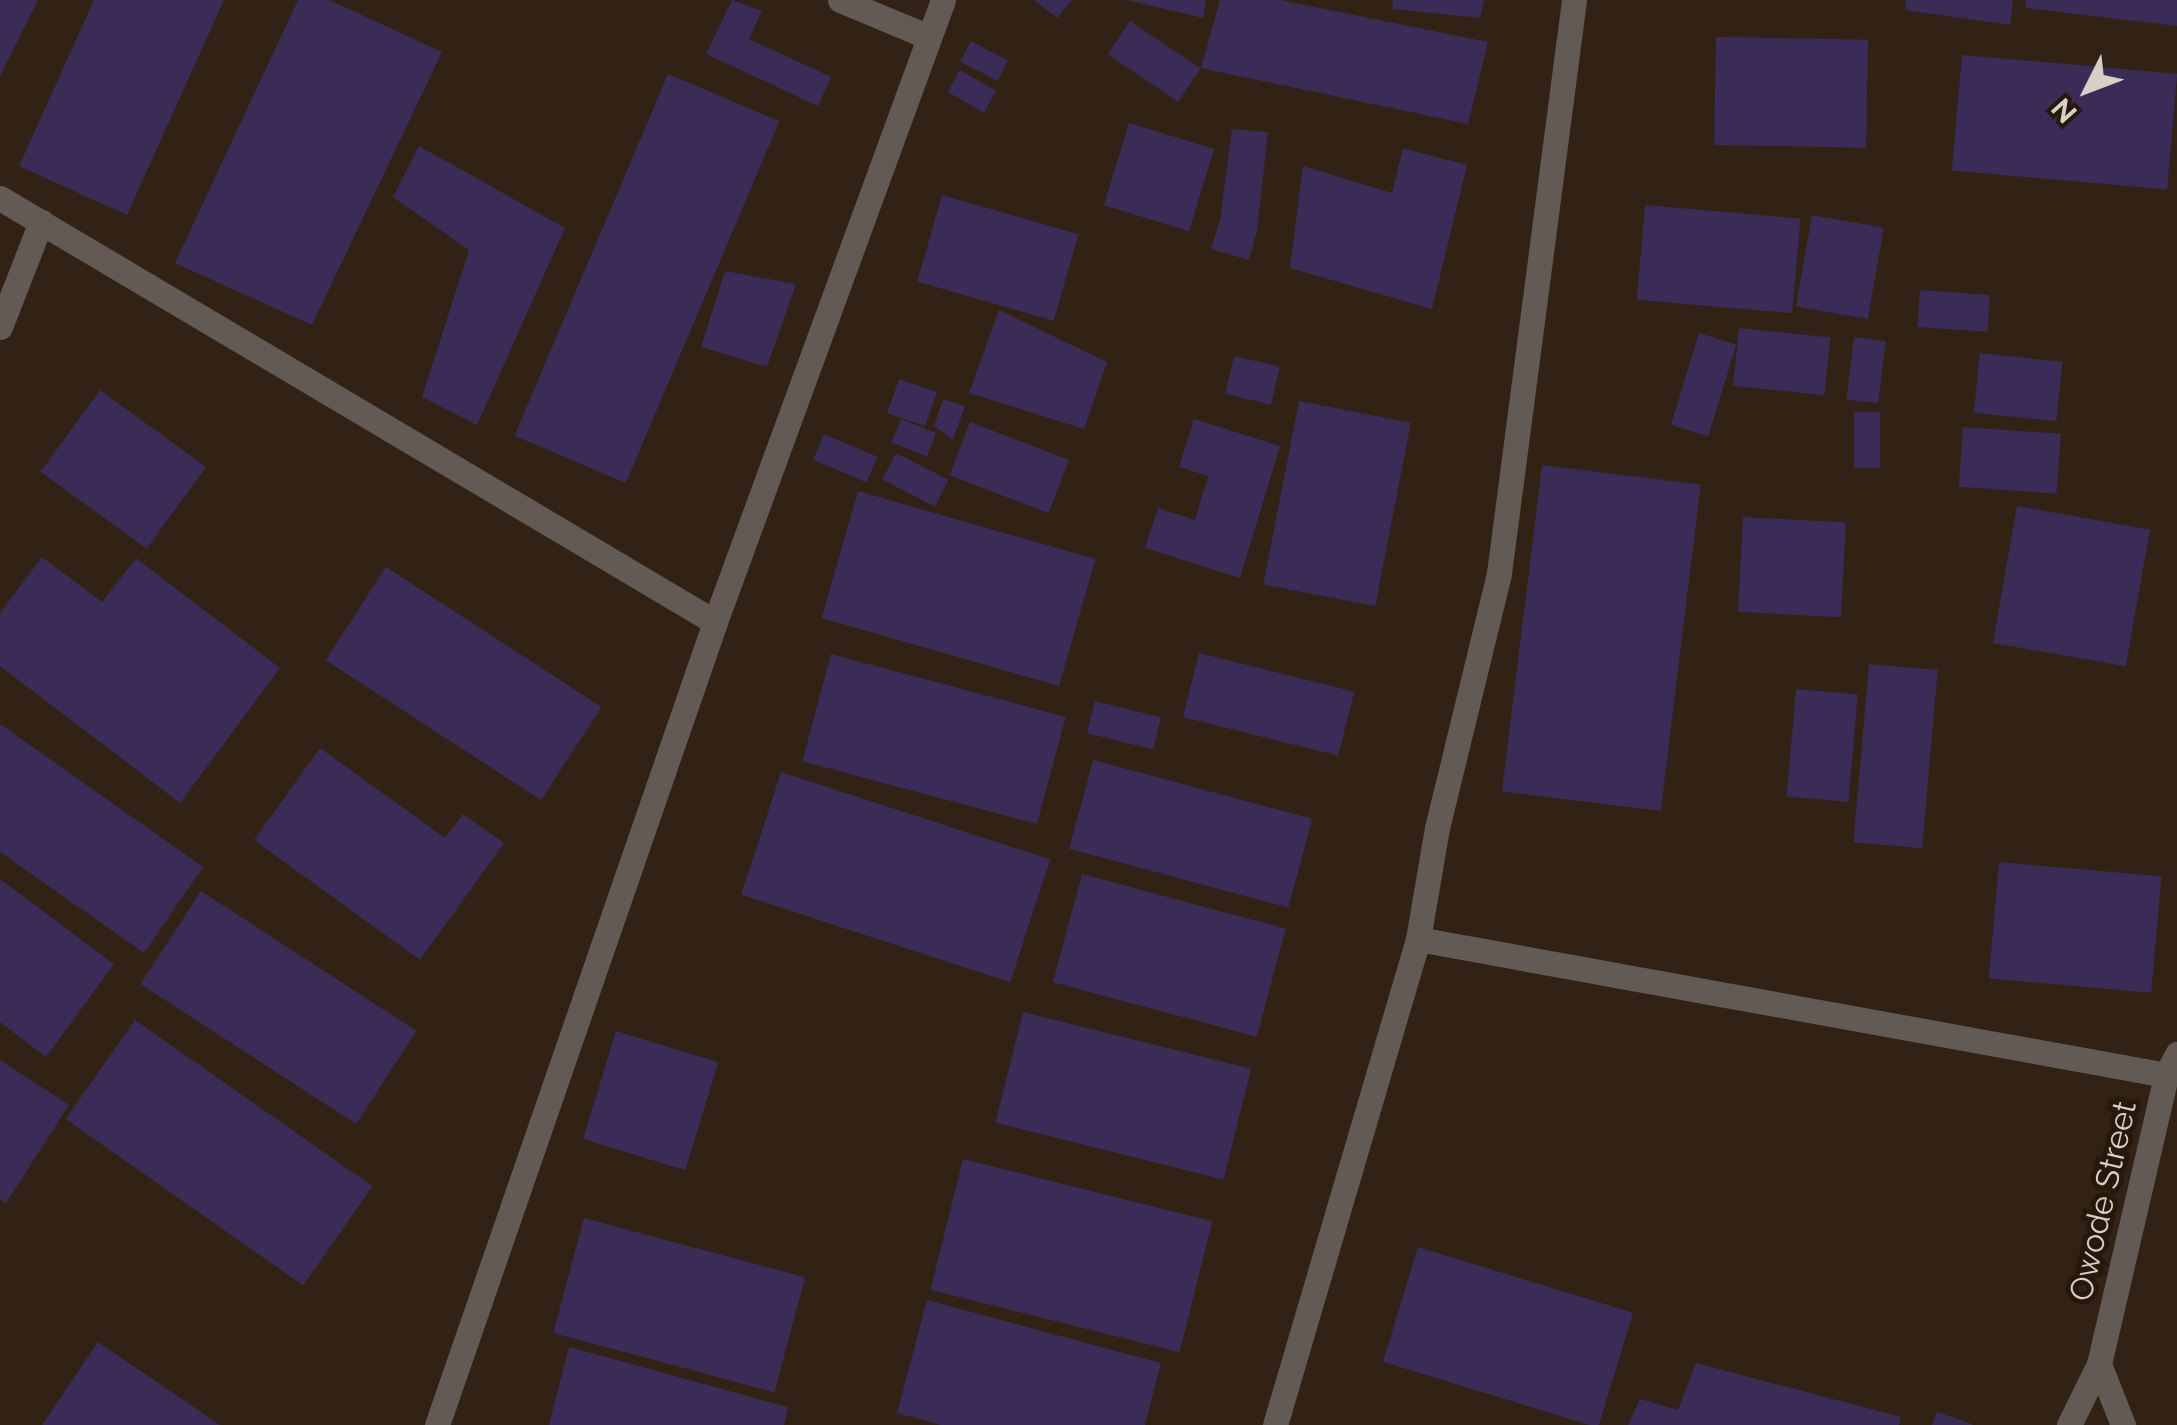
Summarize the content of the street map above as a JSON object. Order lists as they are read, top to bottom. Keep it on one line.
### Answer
{"streets":{"street":["Owode Street"]},"north":"bottom left"}
